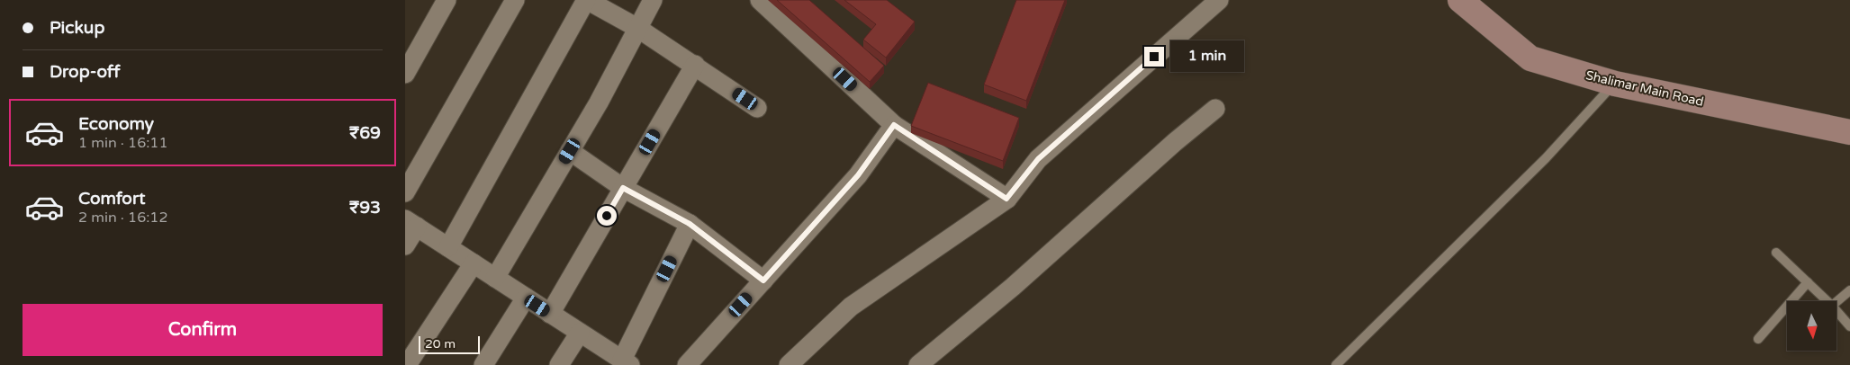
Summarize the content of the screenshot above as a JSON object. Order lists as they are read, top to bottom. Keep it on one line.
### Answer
{"streets":{"street":["Shalimar Main Road"]},"scale_bar":"20 m","north":"bottom","page":{"banner":["Pickup","Drop-off"],"bubble":"1 min","list":[{"name":"Economy","note":"1 min · 16:11","value":"₹69"},{"name":"Comfort","note":"2 min · 16:12","value":"₹93"}],"buttons":"Confirm","scale":"20 m"}}
